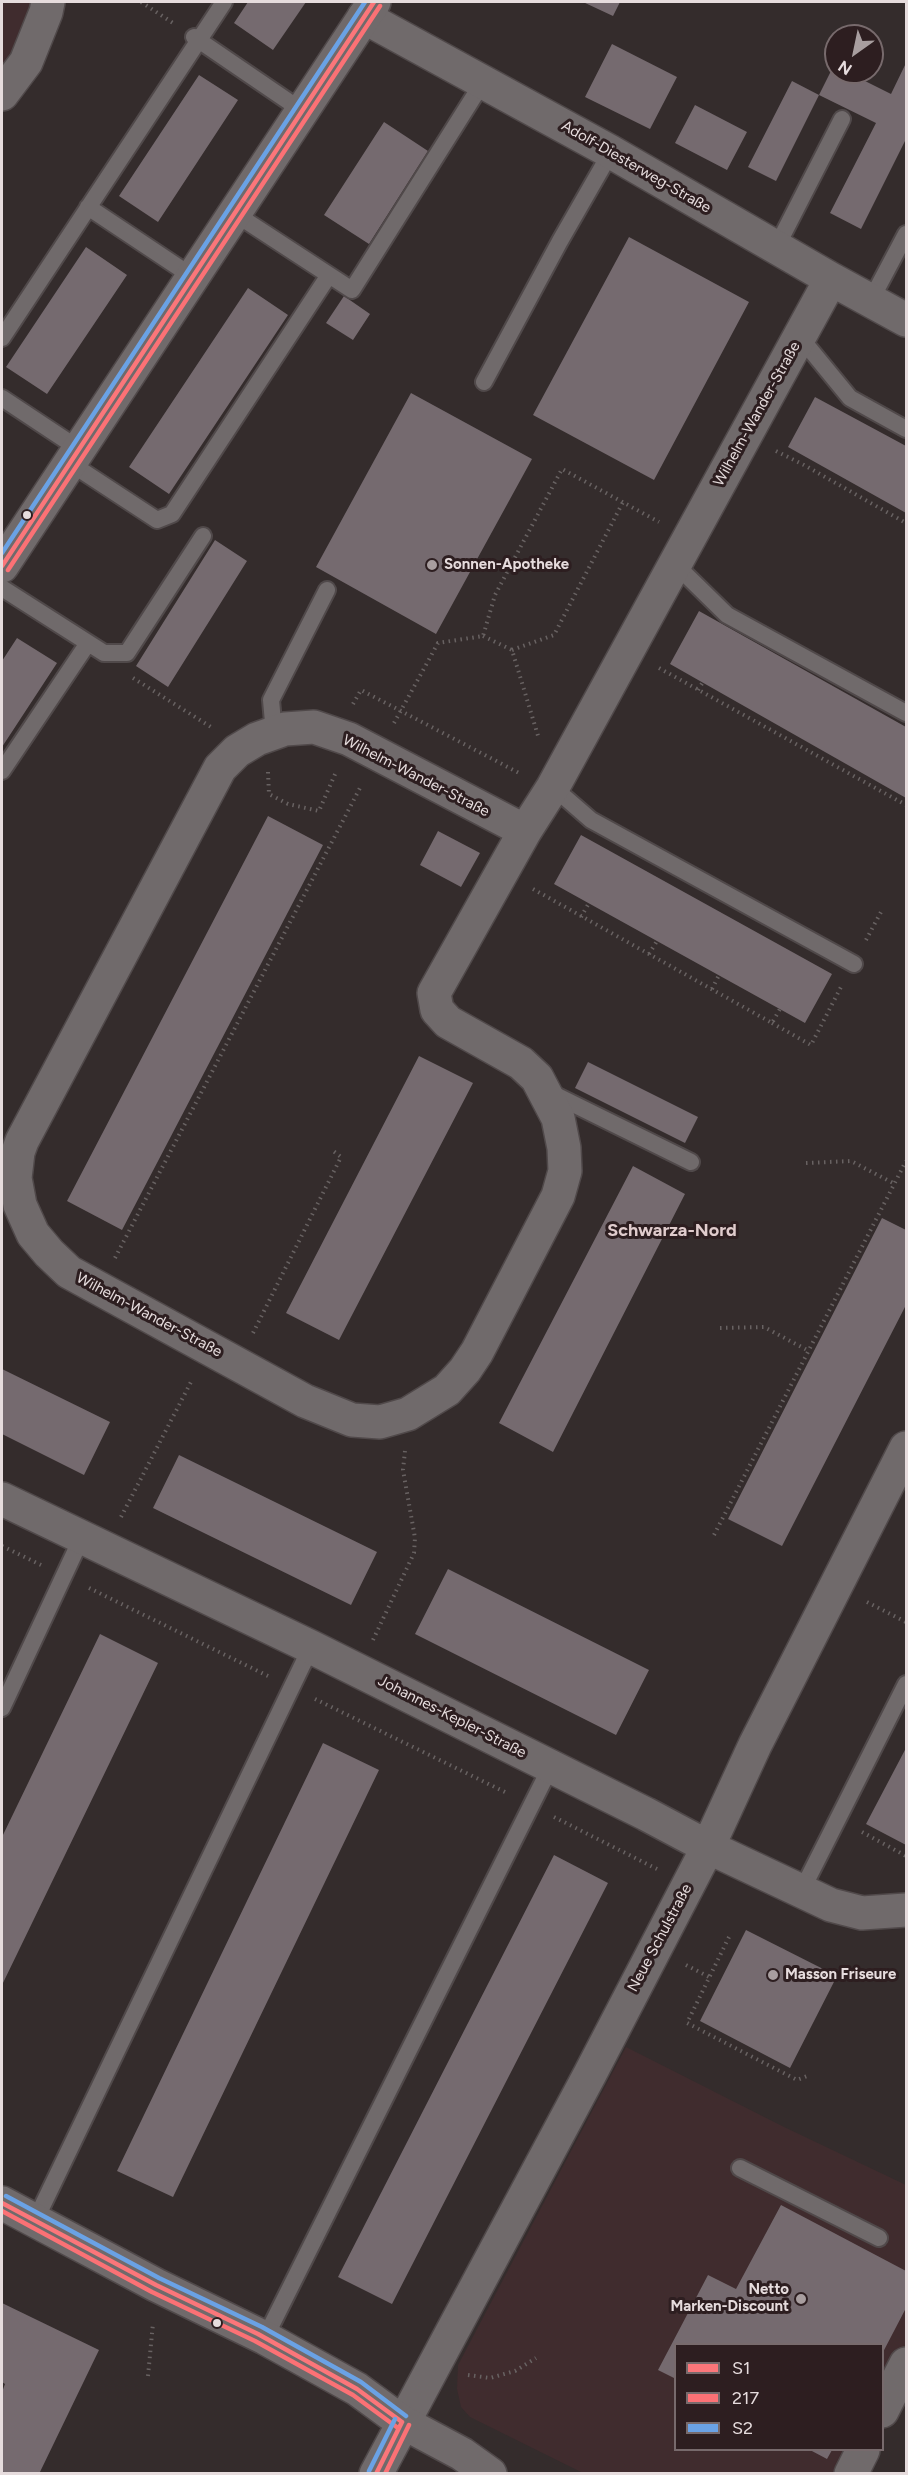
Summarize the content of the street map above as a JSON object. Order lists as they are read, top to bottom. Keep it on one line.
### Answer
{"streets":{"street":["Adolf-Diesterweg-Straße","Wilhelm-Wander-Straße","Johannes-Kepler-Straße","Neue Schulstraße"]},"crossings":[["Adolf-Diesterweg-Straße","Wilhelm-Wander-Straße"],["Johannes-Kepler-Straße","Neue Schulstraße"]],"districts":["Schwarza-Nord"],"places":["Sonnen-Apotheke","Masson Friseure","Netto Marken-Discount"],"lines":["transit line S1","transit line S2","transit line 217"],"legend":["S1","217","S2"],"north":"bottom left"}
